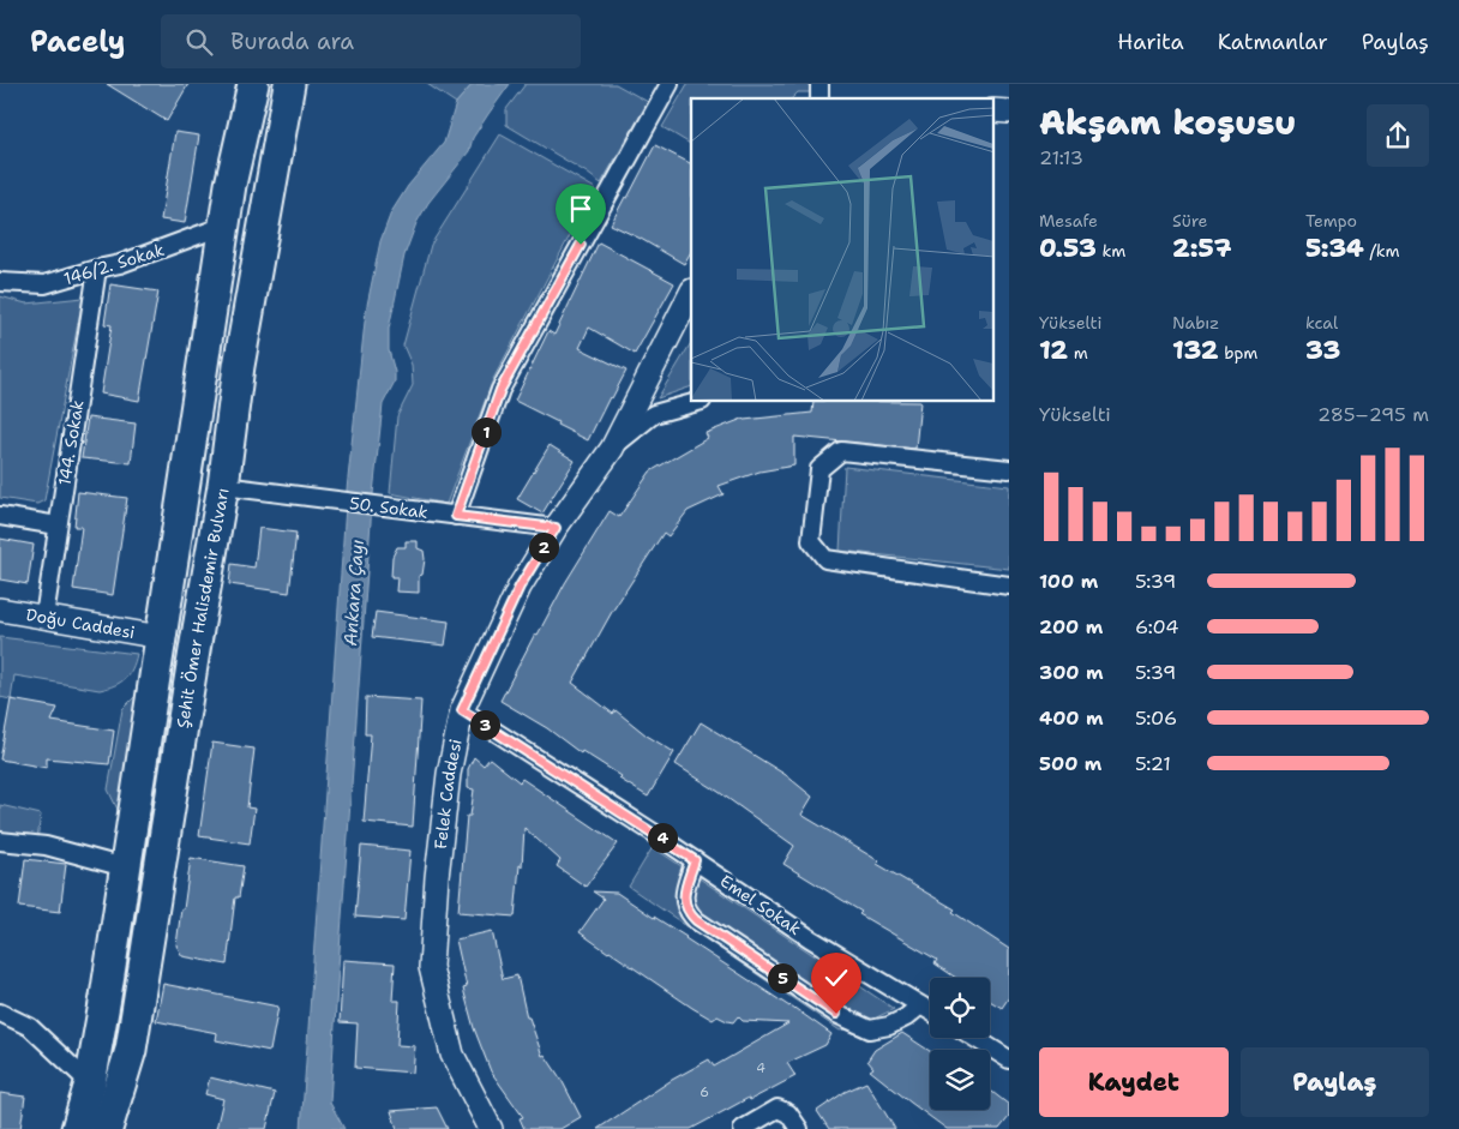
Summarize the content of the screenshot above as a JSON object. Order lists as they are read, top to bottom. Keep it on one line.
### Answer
{"streets":{"highway":["Şehit Ömer Halisdemir Bulvarı"],"street":["146/2. Sokak","144. Sokak","50. Sokak","Doğu Caddesi","Felek Caddesi","Emel Sokak"]},"crossings":[["146/2. Sokak","144. Sokak"],["144. Sokak","Doğu Caddesi"],["50. Sokak","Şehit Ömer Halisdemir Bulvarı"],["50. Sokak","Felek Caddesi"],["Felek Caddesi","Emel Sokak"]],"water":["Ankara Çayı"],"house_numbers":["4","6"],"page":{"header":"Pacely","search":"Burada ara","nav":["Harita","Katmanlar","Paylaş"],"heading":["Akşam koşusu","21:13"],"stats":[["Mesafe","0.53 km"],["Süre","2:57"],["Tempo","5:34 /km"],["Yükselti","12 m"],["Nabız","132 bpm"],["kcal","33"]],"chart":["Yükselti","285–295 m"],"pins":["1","2","3","4","5"],"list":[{"name":"100 m","note":"5:39"},{"name":"200 m","note":"6:04"},{"name":"300 m","note":"5:39"},{"name":"400 m","note":"5:06"},{"name":"500 m","note":"5:21"}],"buttons":["Kaydet","Paylaş"]}}
